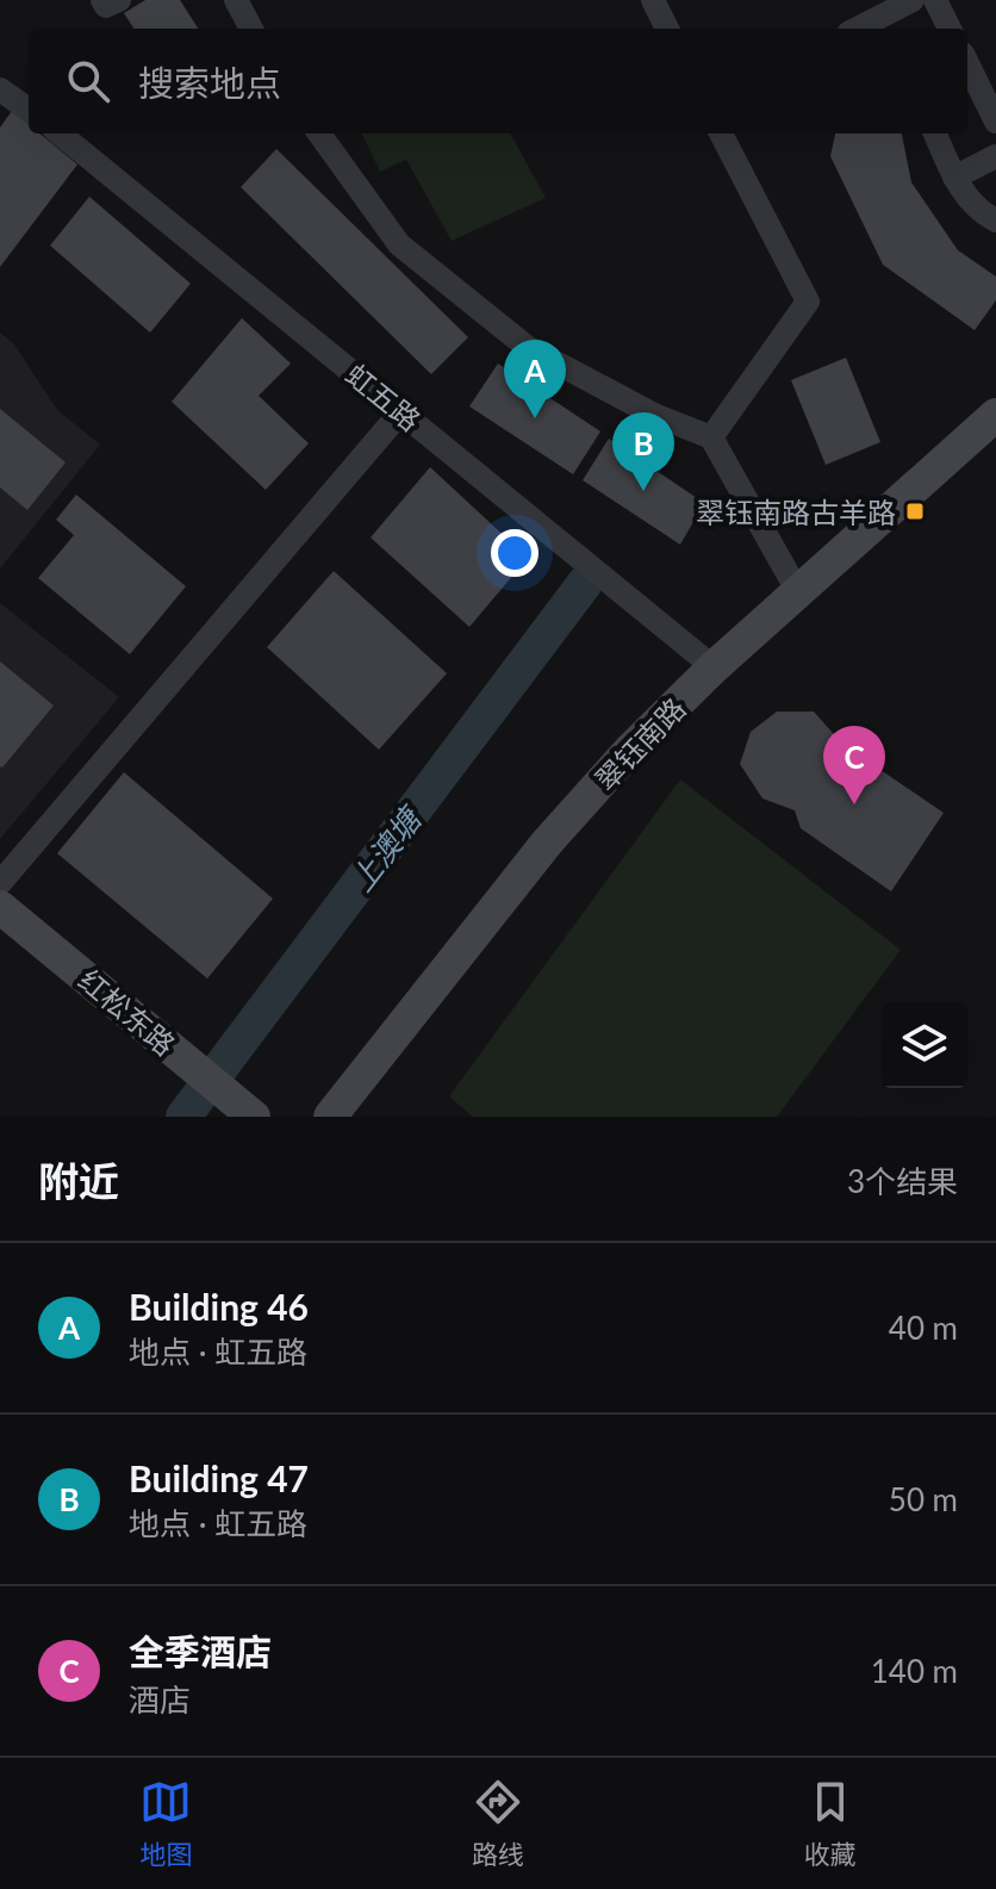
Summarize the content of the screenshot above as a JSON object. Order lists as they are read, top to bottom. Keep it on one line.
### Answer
{"streets":{"street":["虹五路","翠钰南路","红松东路"]},"crossings":[["虹五路","翠钰南路"]],"water":["上澳塘"],"places":{"transit":["翠钰南路古羊路"]},"page":{"search":"搜索地点","pins":["A","B","C"],"heading":["附近","3个结果"],"list":[{"mark":"A","name":"Building 46","note":"地点 · 虹五路","value":"40 m"},{"mark":"B","name":"Building 47","note":"地点 · 虹五路","value":"50 m"},{"mark":"C","name":"全季酒店","note":"酒店","value":"140 m"}],"nav":["地图","路线","收藏"]}}
